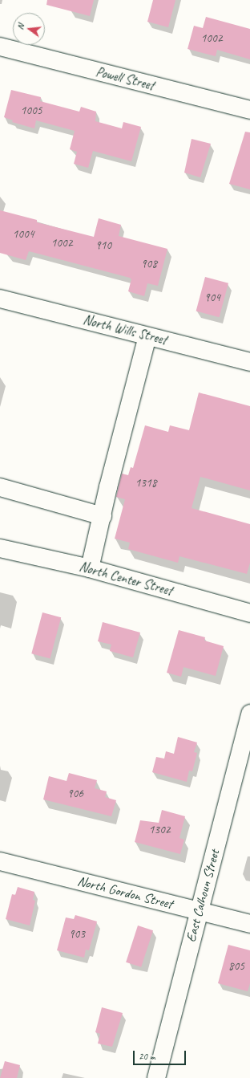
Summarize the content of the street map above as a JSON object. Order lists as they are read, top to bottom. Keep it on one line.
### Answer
{"streets":{"street":["Powell Street","North Wills Street","North Center Street","North Gordon Street","East Calhoun Street"]},"crossings":[["North Gordon Street","East Calhoun Street"]],"house_numbers":["1002","1005","1004","1002","910","908","904","1318","906","1302","903","805"],"scale_bar":"20 m","north":"left"}
